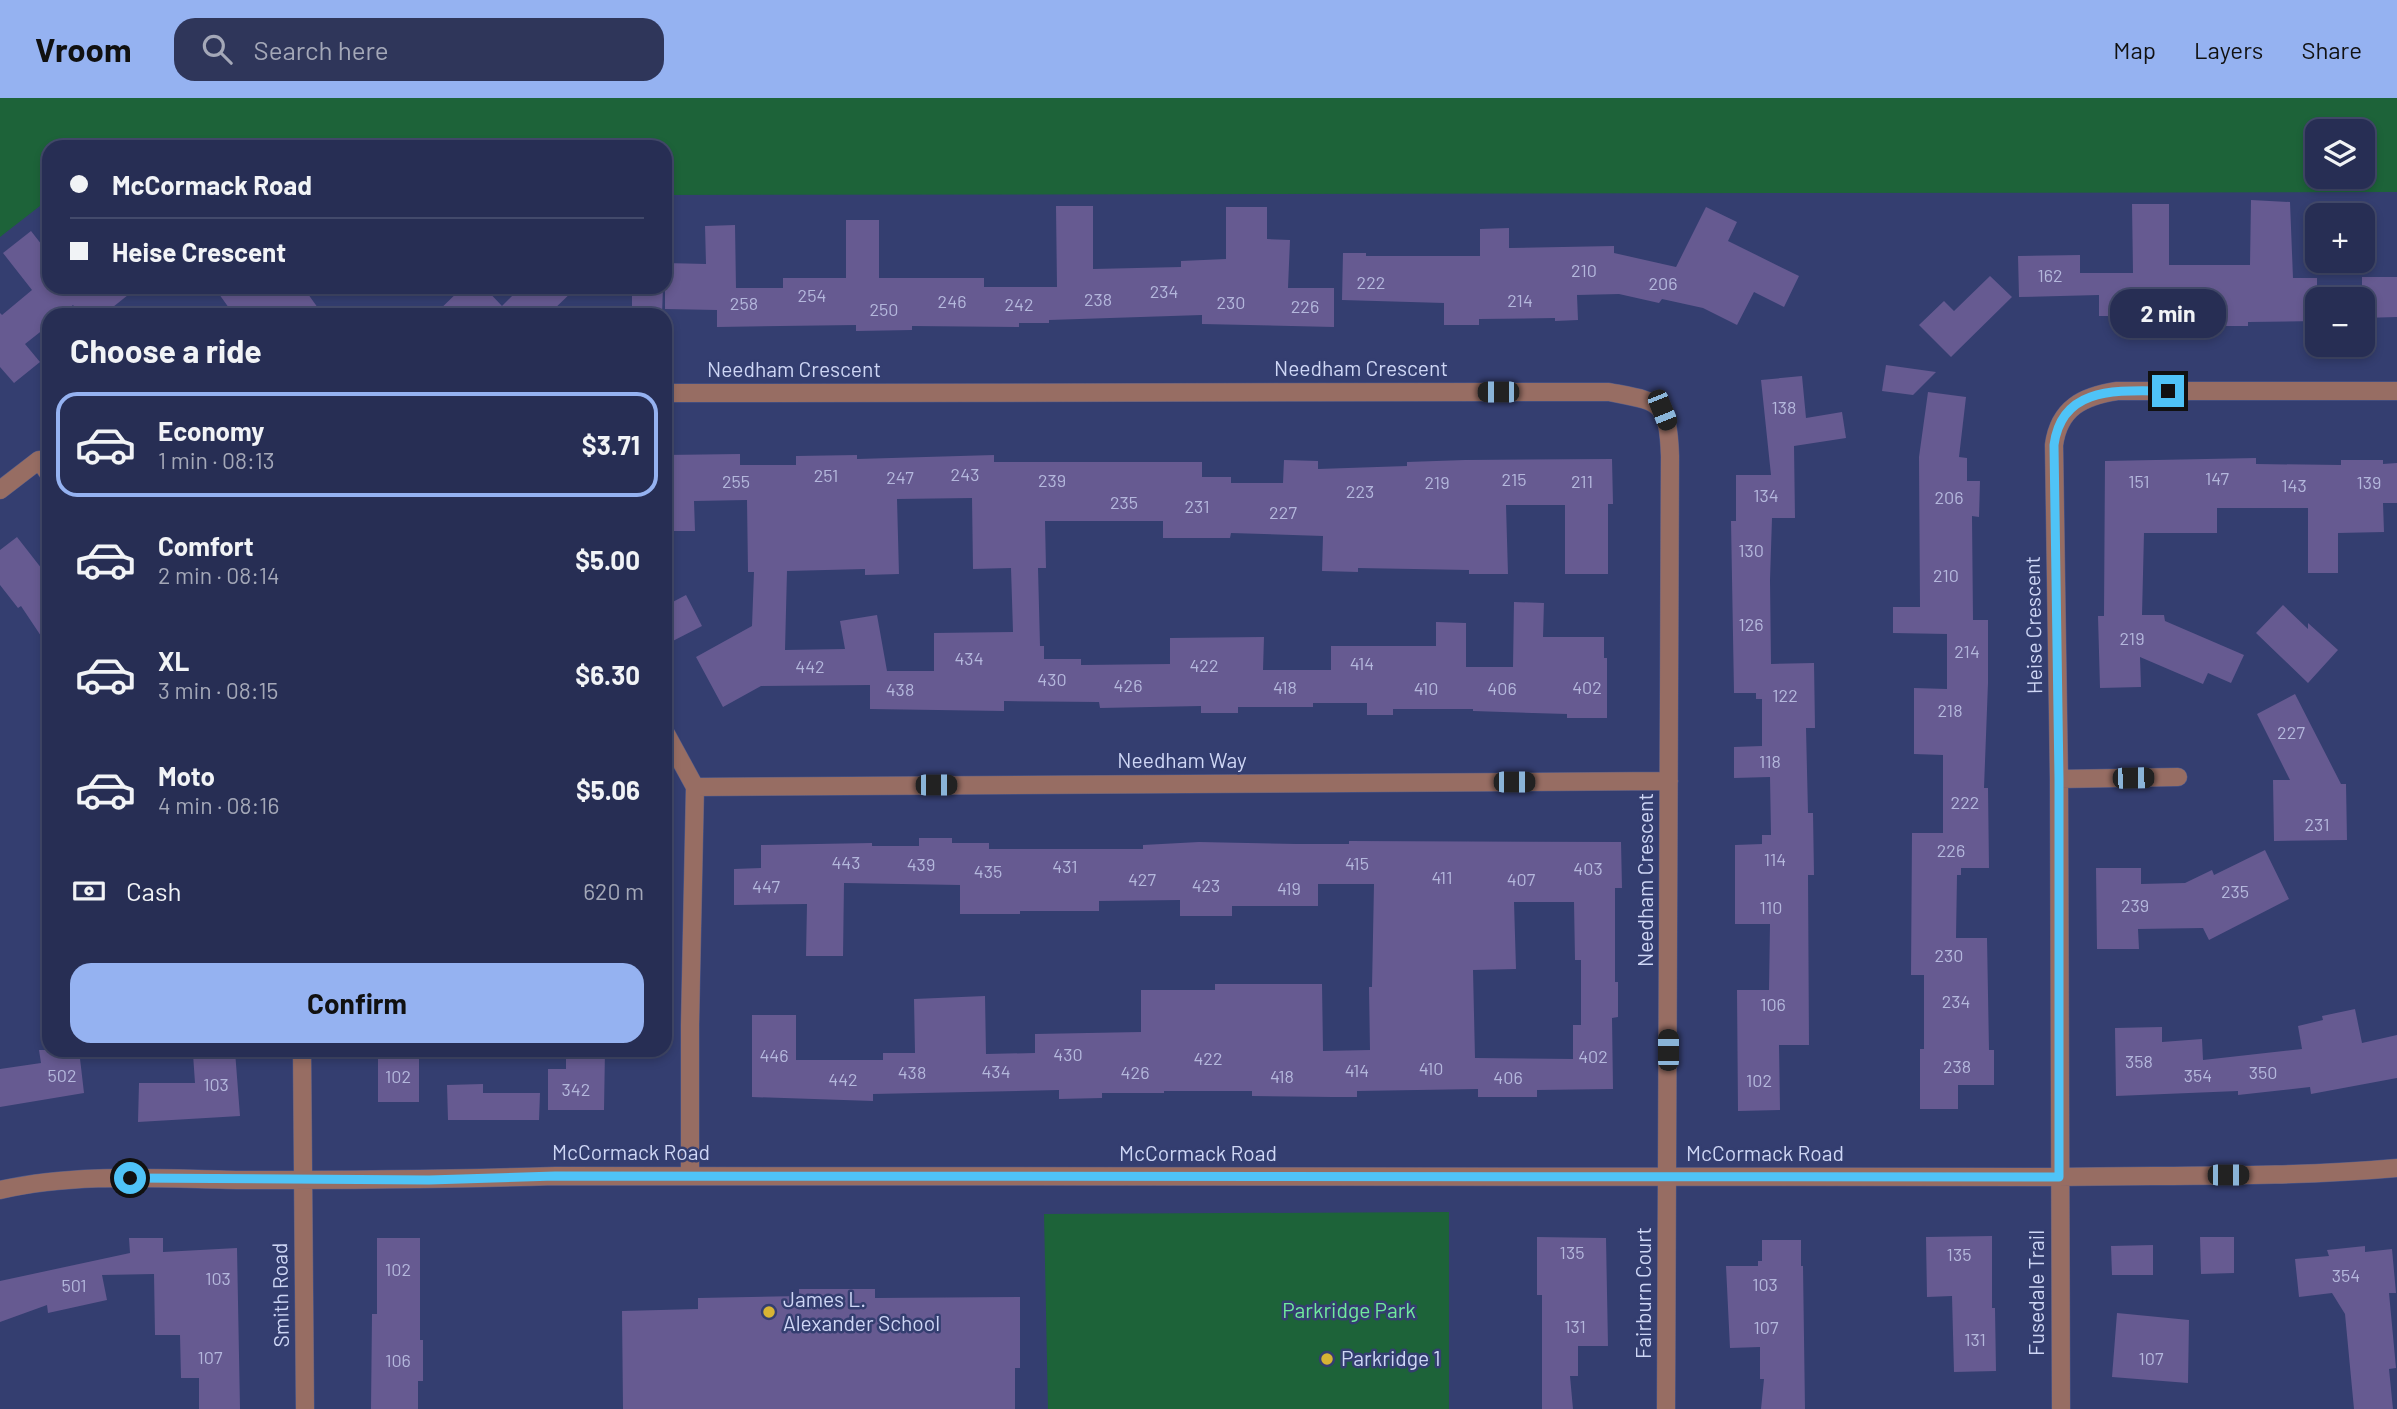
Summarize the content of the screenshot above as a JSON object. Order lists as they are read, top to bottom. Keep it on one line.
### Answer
{"streets":{"street":["Needham Crescent","Heise Crescent","Needham Way","McCormack Road","Fairburn Court","Fusedale Trail","Smith Road"]},"crossings":[["Needham Crescent","Needham Way"],["Needham Crescent","McCormack Road"],["Needham Crescent","Fairburn Court"],["Heise Crescent","McCormack Road"],["Heise Crescent","Fusedale Trail"],["McCormack Road","Fairburn Court"],["McCormack Road","Fusedale Trail"],["McCormack Road","Smith Road"]],"parks":["Parkridge Park"],"places":["James L. Alexander School","Parkridge 1"],"house_numbers":["210","162","222","206","234","254","238","214","246","230","258","242","226","250","138","243","251","247","147","215","239","255","211","151","219","139","143","223","134","206","235","231","227","130","210","126","219","214","434","414","422","442","430","426","418","402","410","406","438","122","218","227","118","222","231","226","114","443","415","439","431","403","435","411","427","407","423","447","419","235","239","110","230","234","106","430","446","402","422","358","238","410","414","434","438","426","350","502","354","102","418","406","442","102","103","342","135","135","102","354","103","103","501","131","107","131","107","107","106"],"page":{"header":"Vroom","search":"Search here","nav":["Map","Layers","Share"],"map_buttons":["+","−"],"banner":["McCormack Road","Heise Crescent"],"bubble":"2 min","heading":"Choose a ride","list":[{"name":"Economy","note":"1 min · 08:13","value":"$3.71"},{"name":"Comfort","note":"2 min · 08:14","value":"$5.00"},{"name":"XL","note":"3 min · 08:15","value":"$6.30"},{"name":"Moto","note":"4 min · 08:16","value":"$5.06"}],"pay":["Cash","620 m"],"buttons":"Confirm"}}
